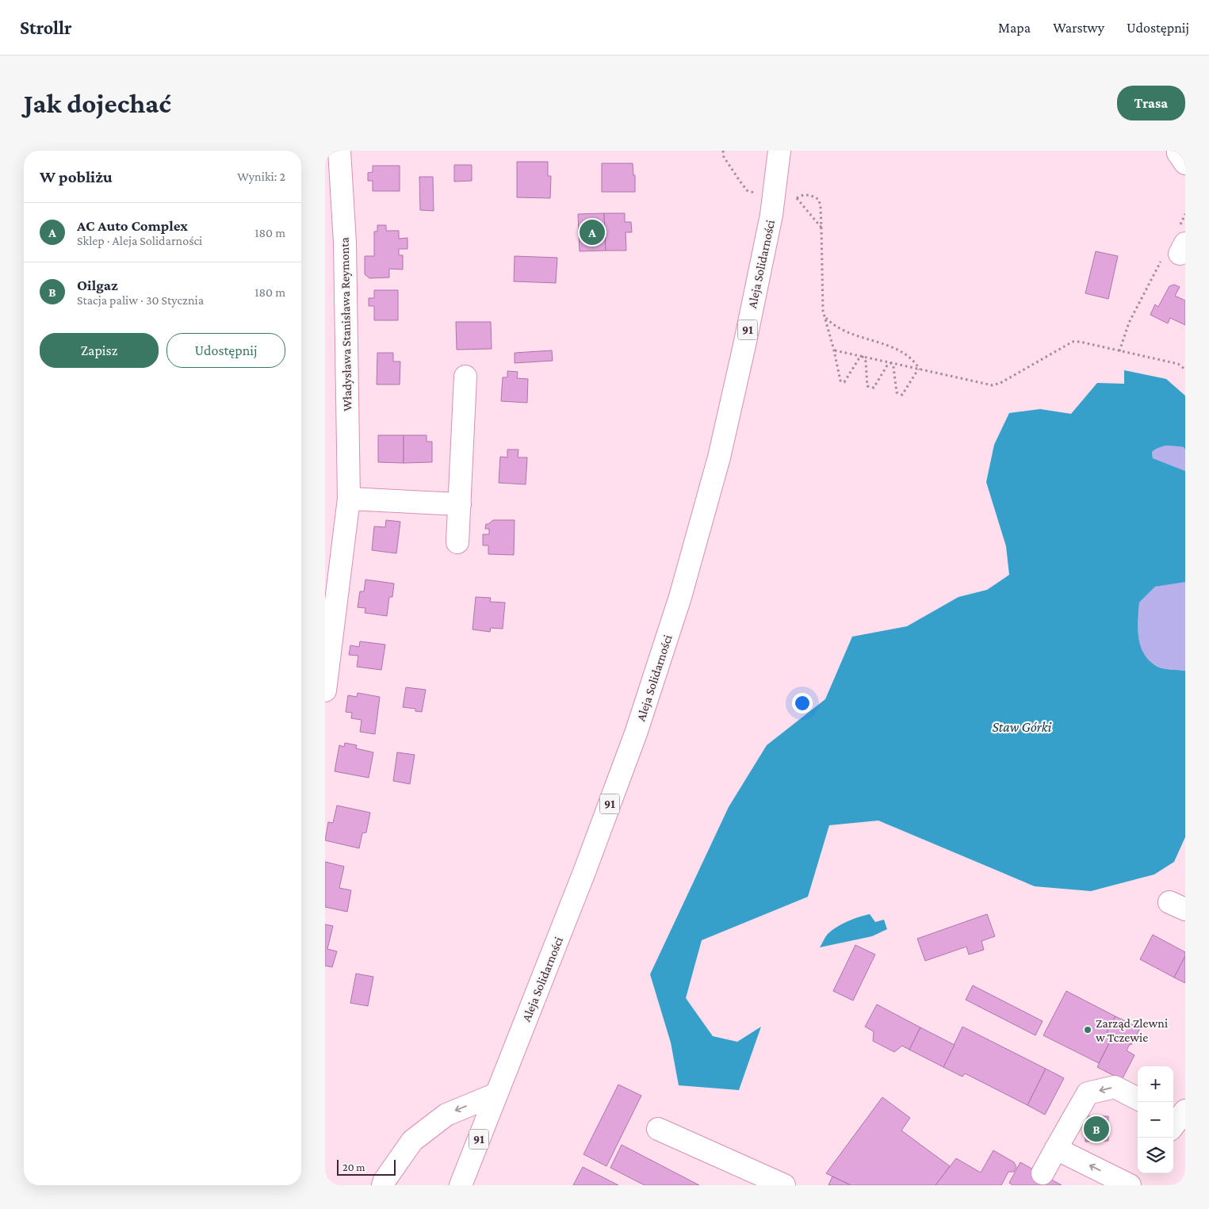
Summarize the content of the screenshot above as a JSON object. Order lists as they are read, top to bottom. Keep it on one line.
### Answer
{"streets":{"main road":["Aleja Solidarności","Władysława Stanisława Reymonta","91"]},"water":["Staw Górki"],"places":["Zarząd Zlewni w Tczewie"],"scale_bar":"20 m","page":{"header":"Strollr","nav":["Mapa","Warstwy","Udostępnij"],"buttons":["Trasa",["Zapisz","Udostępnij"]],"title":"Jak dojechać","heading":["W pobliżu","Wyniki: 2"],"list":[{"mark":"A","name":"AC Auto Complex","note":"Sklep · Aleja Solidarności","value":"180 m"},{"mark":"B","name":"Oilgaz","note":"Stacja paliw · 30 Stycznia","value":"180 m"}],"pins":["A","B"],"map_buttons":["+","−"],"scale":"20 m"}}
